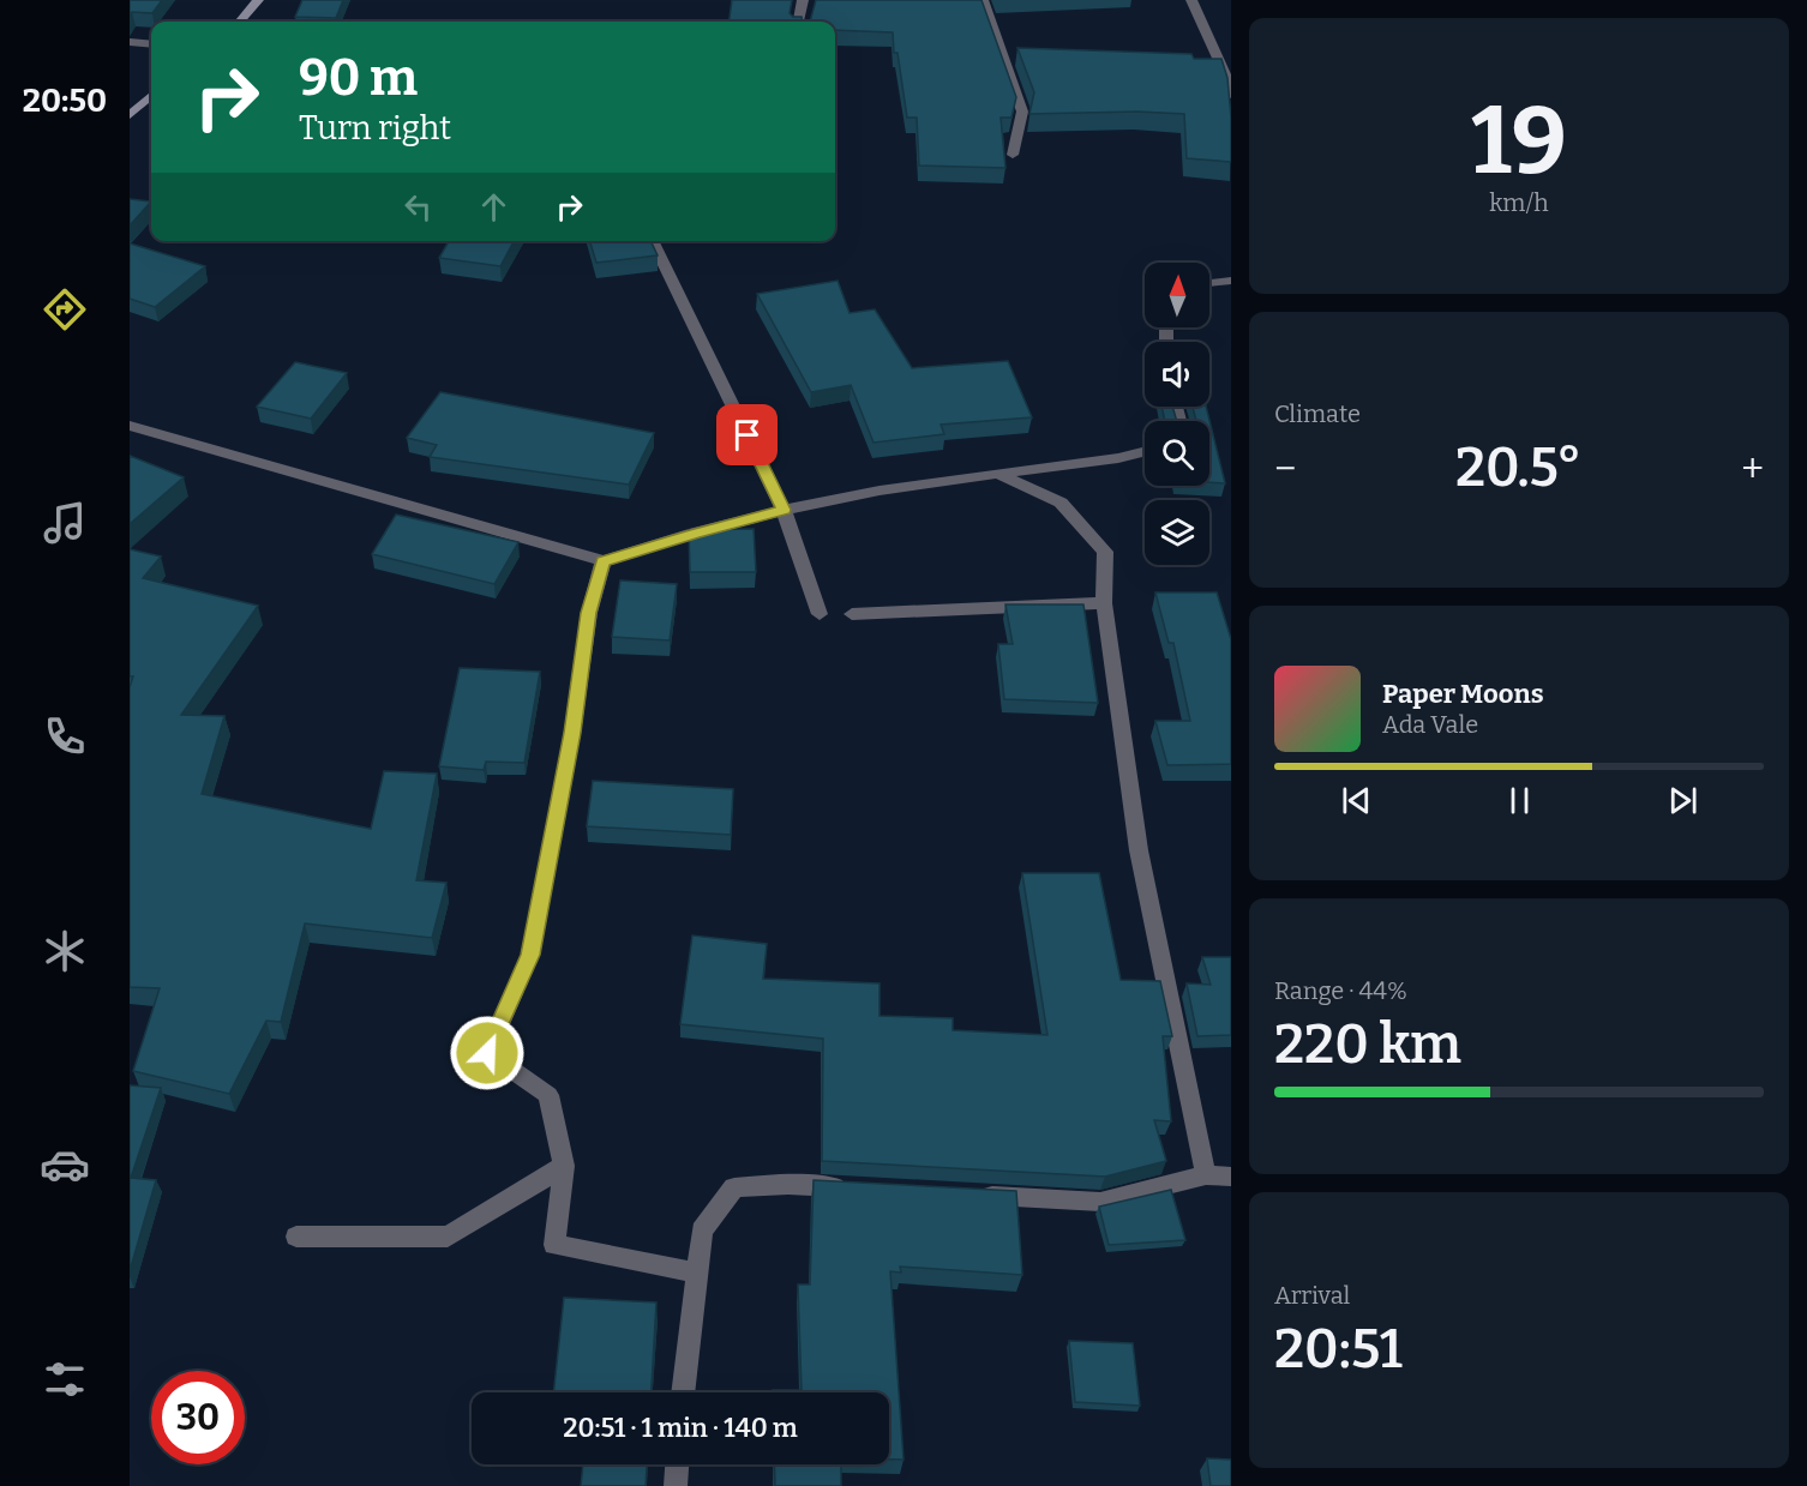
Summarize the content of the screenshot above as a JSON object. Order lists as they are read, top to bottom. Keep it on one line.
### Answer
{"north":"top","page":{"tabs":"20:50","tile":[["19","km/h"],"Climate",["Range · 44%","220 km"],["Arrival","20:51"]],"turn":["90 m","Turn right"],"heat":["−","20.5°","+"],"song":["Paper Moons","Ada Vale"],"limit":"30","trip":"20:51 · 1 min · 140 m"}}
